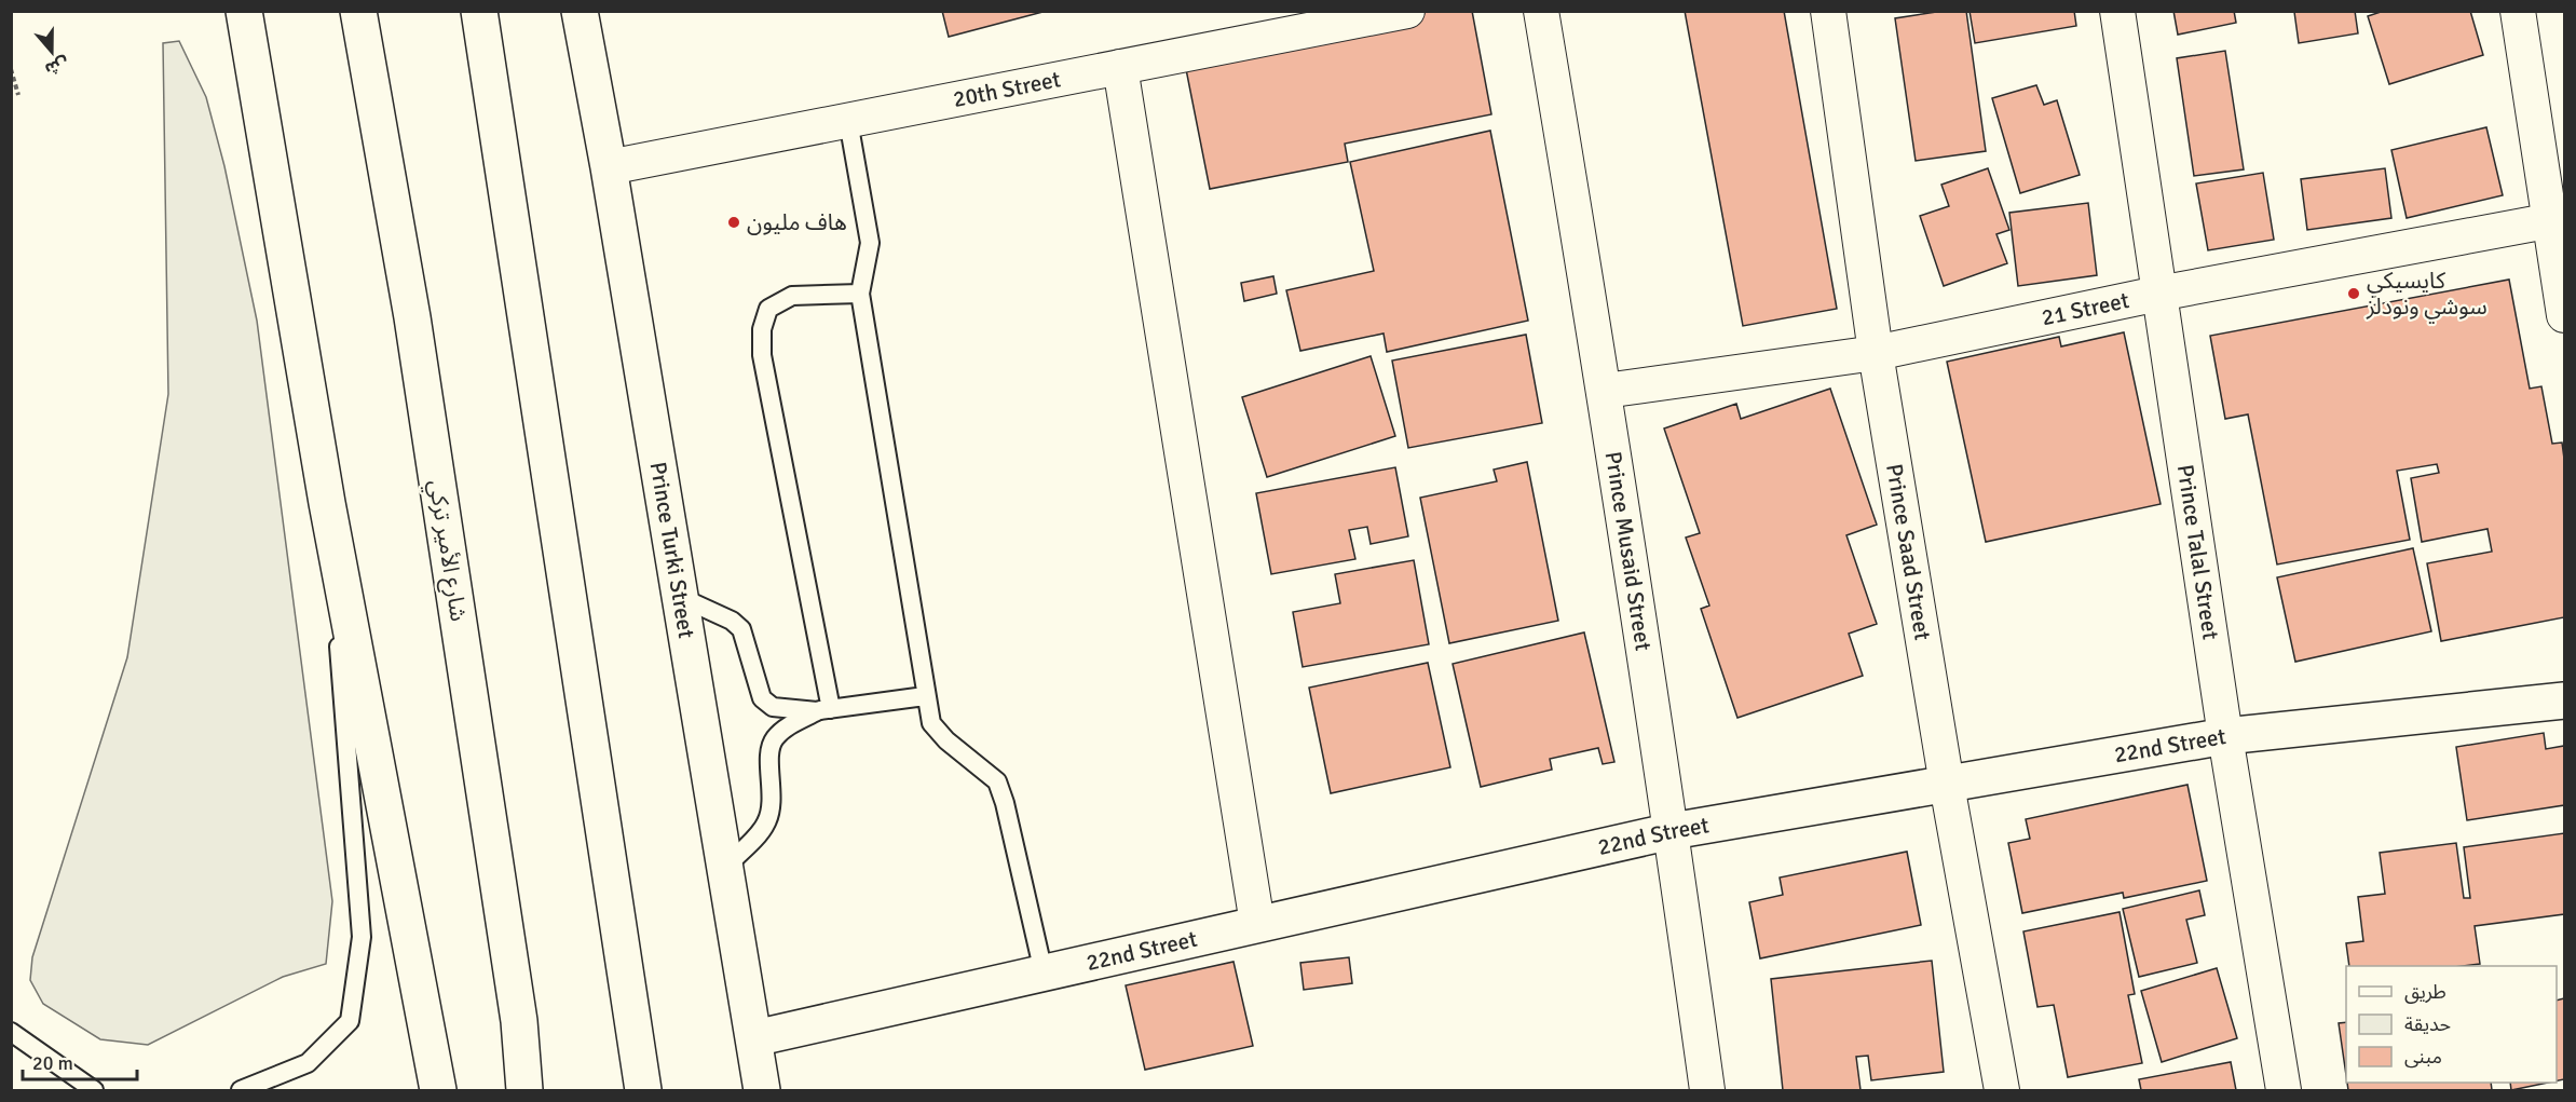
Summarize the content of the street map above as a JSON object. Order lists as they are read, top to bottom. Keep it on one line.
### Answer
{"streets":{"street":["20th Street","21 Street","شارع الأمير تركي","Prince Turki Street","Prince Musaid Street","Prince Saad Street","Prince Talal Street","22nd Street"]},"crossings":[["20th Street","Prince Turki Street"],["21 Street","Prince Musaid Street"],["21 Street","Prince Saad Street"],["21 Street","Prince Talal Street"],["Prince Turki Street","22nd Street"],["Prince Musaid Street","22nd Street"],["Prince Saad Street","22nd Street"],["Prince Talal Street","22nd Street"]],"places":["هاف مليون","كايسيكي سوشي ونودلز"],"legend":["طريق","حديقة","مبنى"],"scale_bar":"20 m","north":"bottom"}
